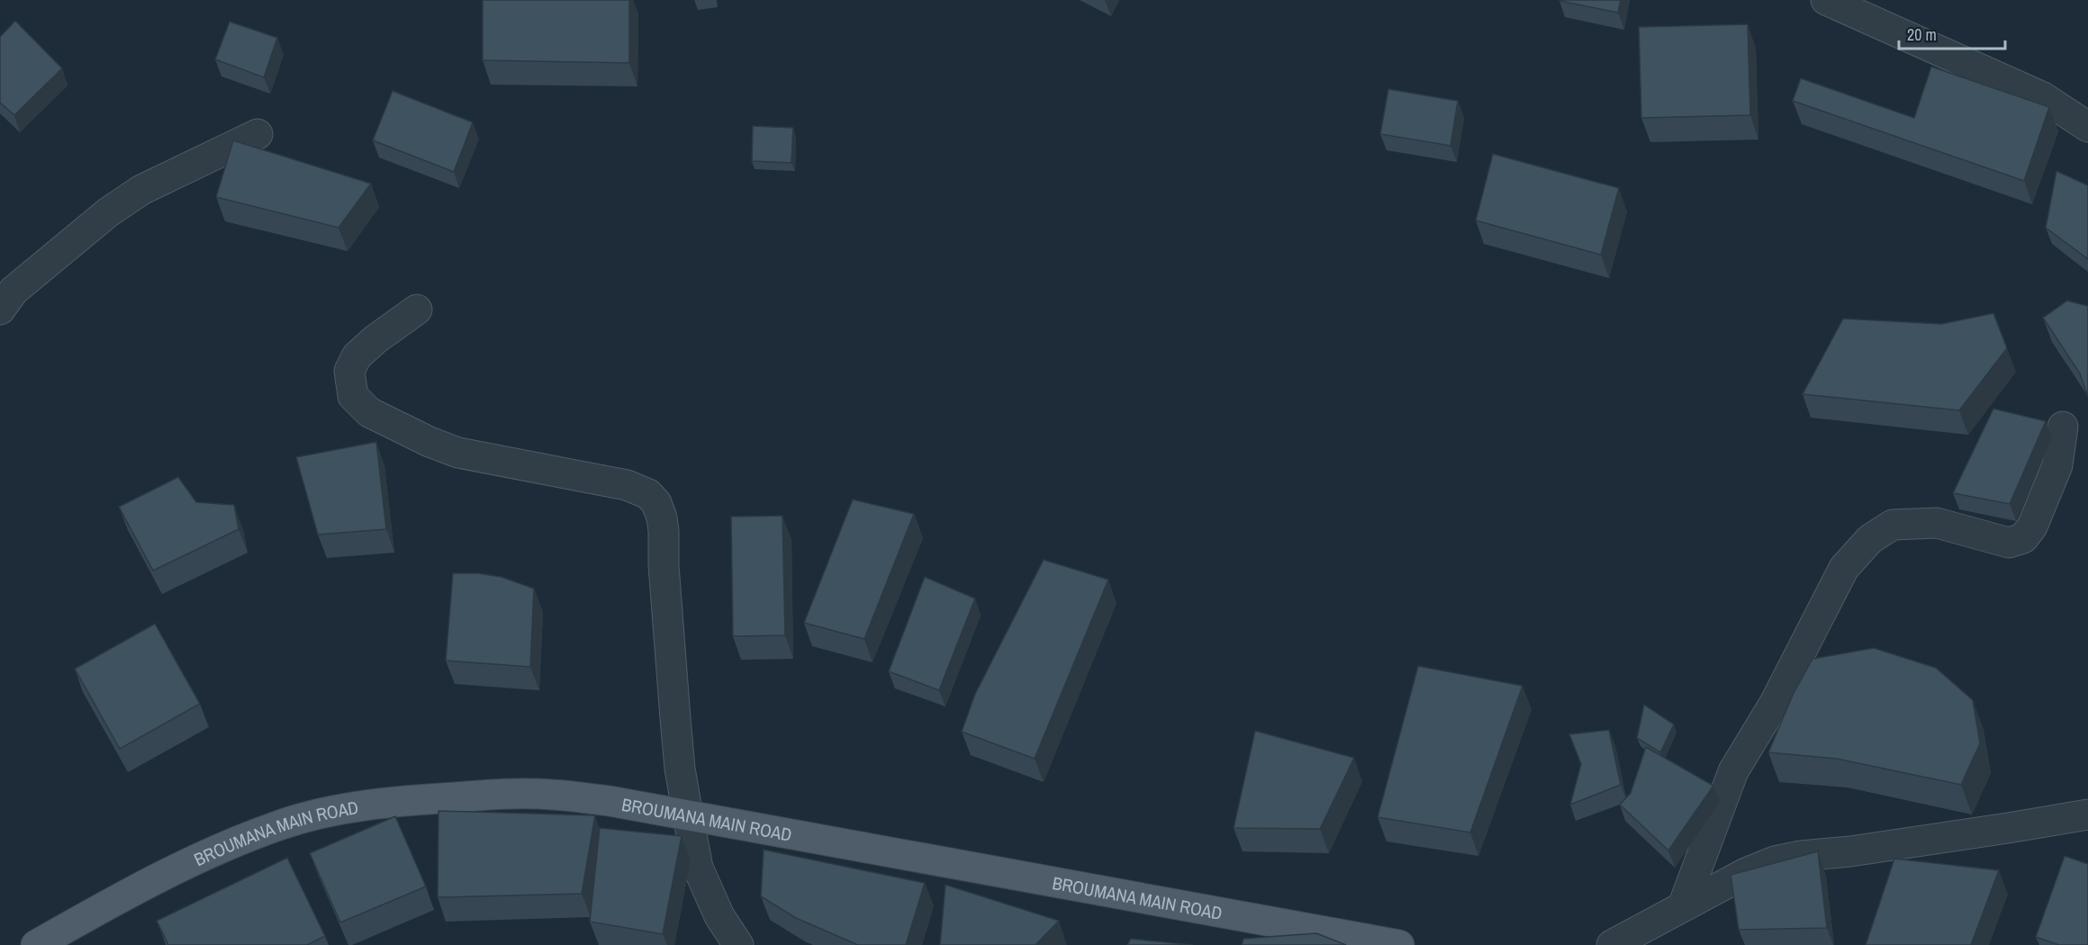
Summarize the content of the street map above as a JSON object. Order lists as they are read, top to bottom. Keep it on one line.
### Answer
{"streets":{"main road":["BROUMANA MAIN ROAD"]},"scale_bar":"20 m"}
